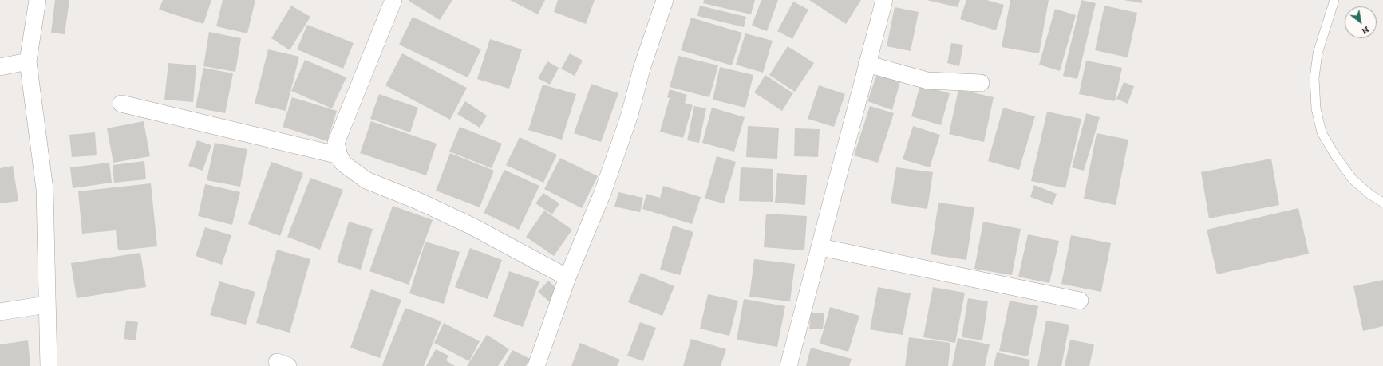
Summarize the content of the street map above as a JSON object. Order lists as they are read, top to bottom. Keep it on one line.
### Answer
{"north":"bottom right"}
